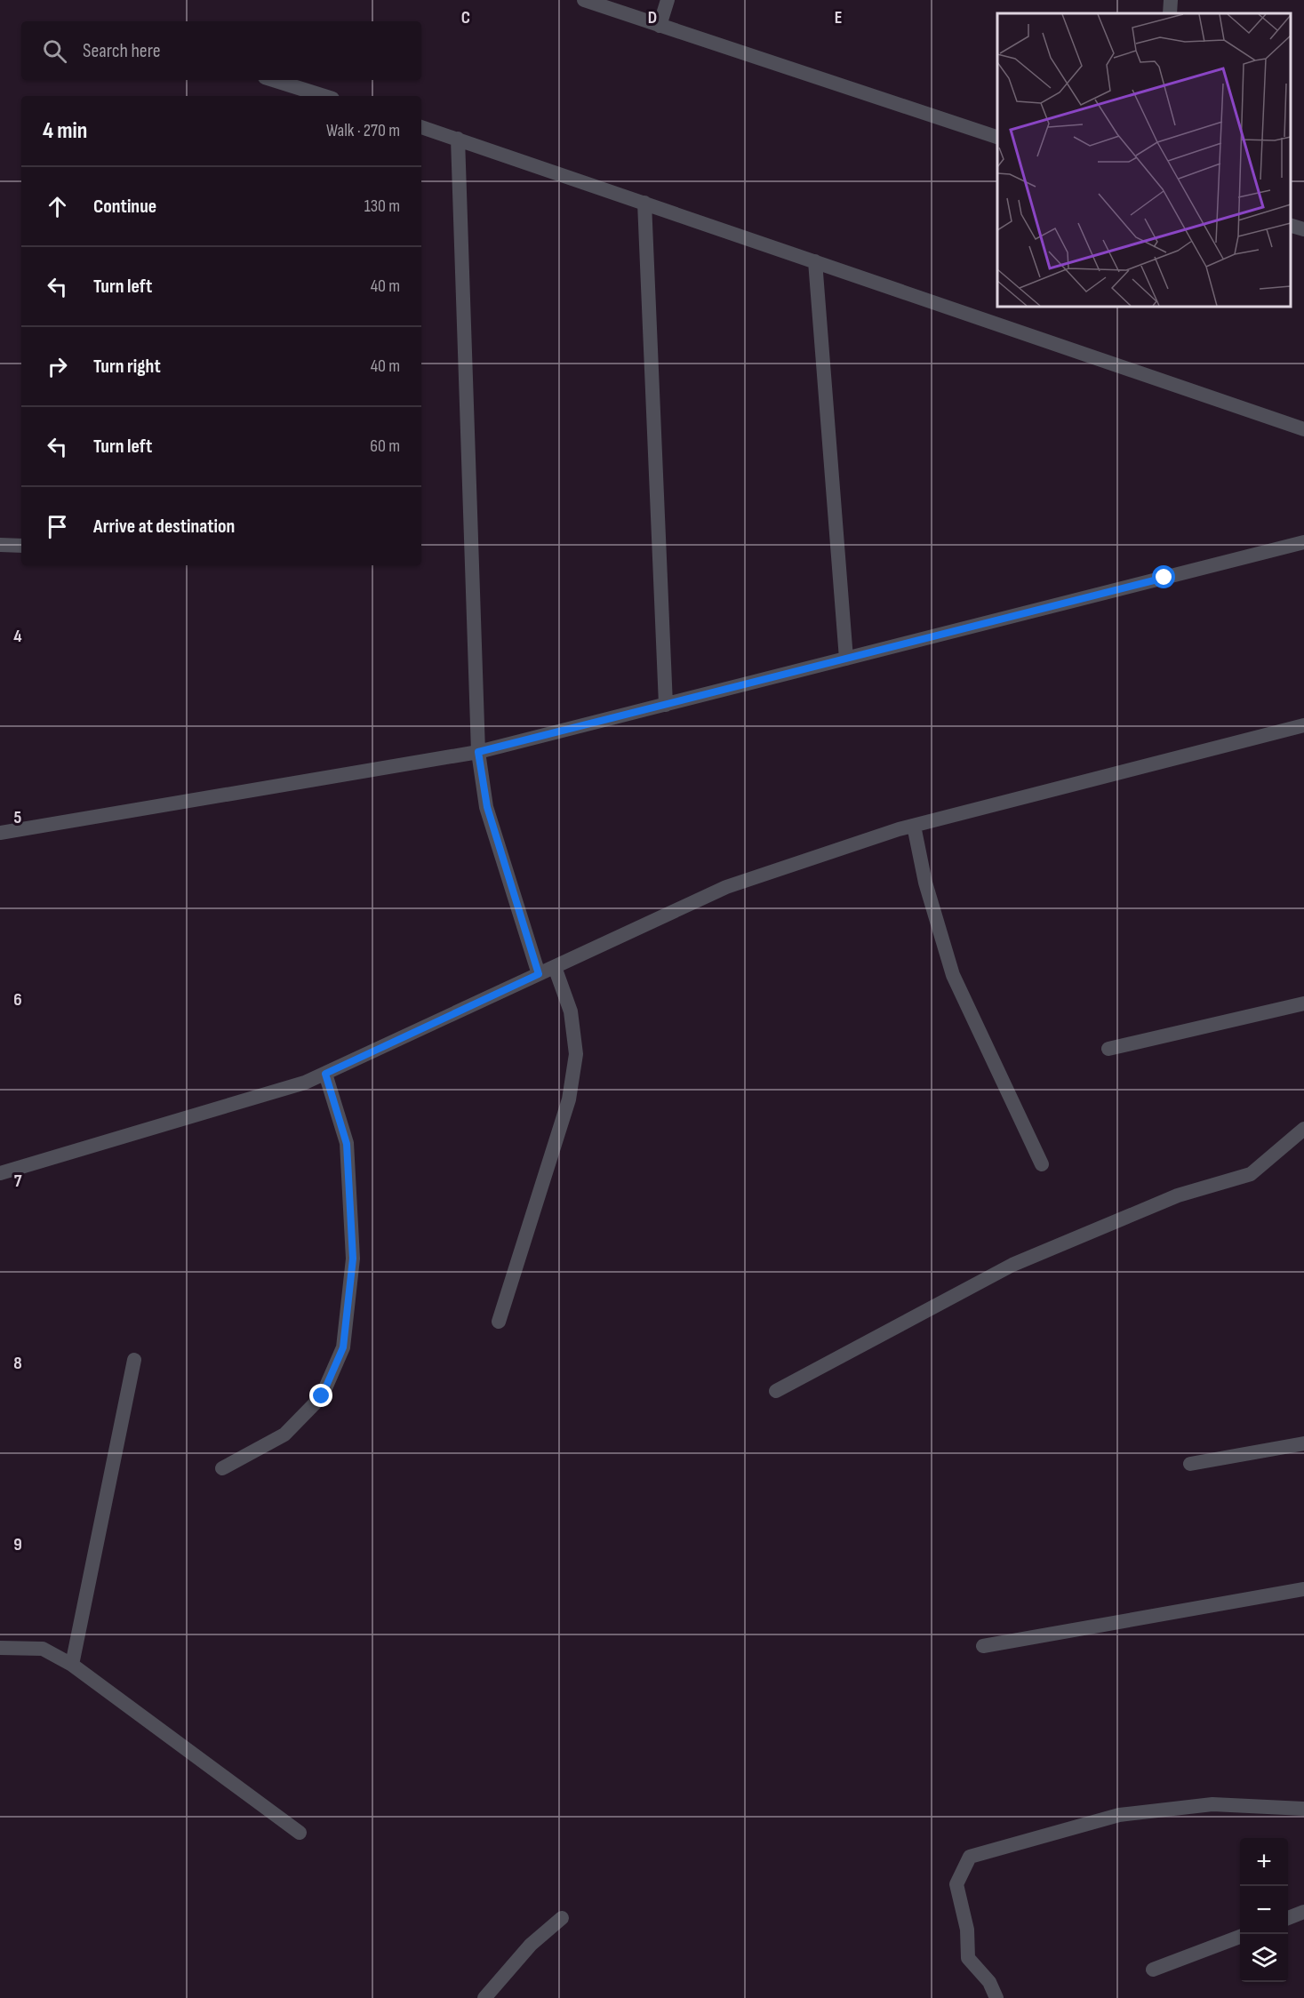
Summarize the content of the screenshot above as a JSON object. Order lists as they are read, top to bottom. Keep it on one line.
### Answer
{"page":{"search":"Search here","heading":["4 min","Walk · 270 m"],"list":[["Continue","130 m"],["Turn left","40 m"],["Turn right","40 m"],["Turn left","60 m"],"Arrive at destination"],"map_buttons":["+","−"]},"grid":{"columns":["C","D","E"],"rows":["4","5","6","7","8","9"]}}
